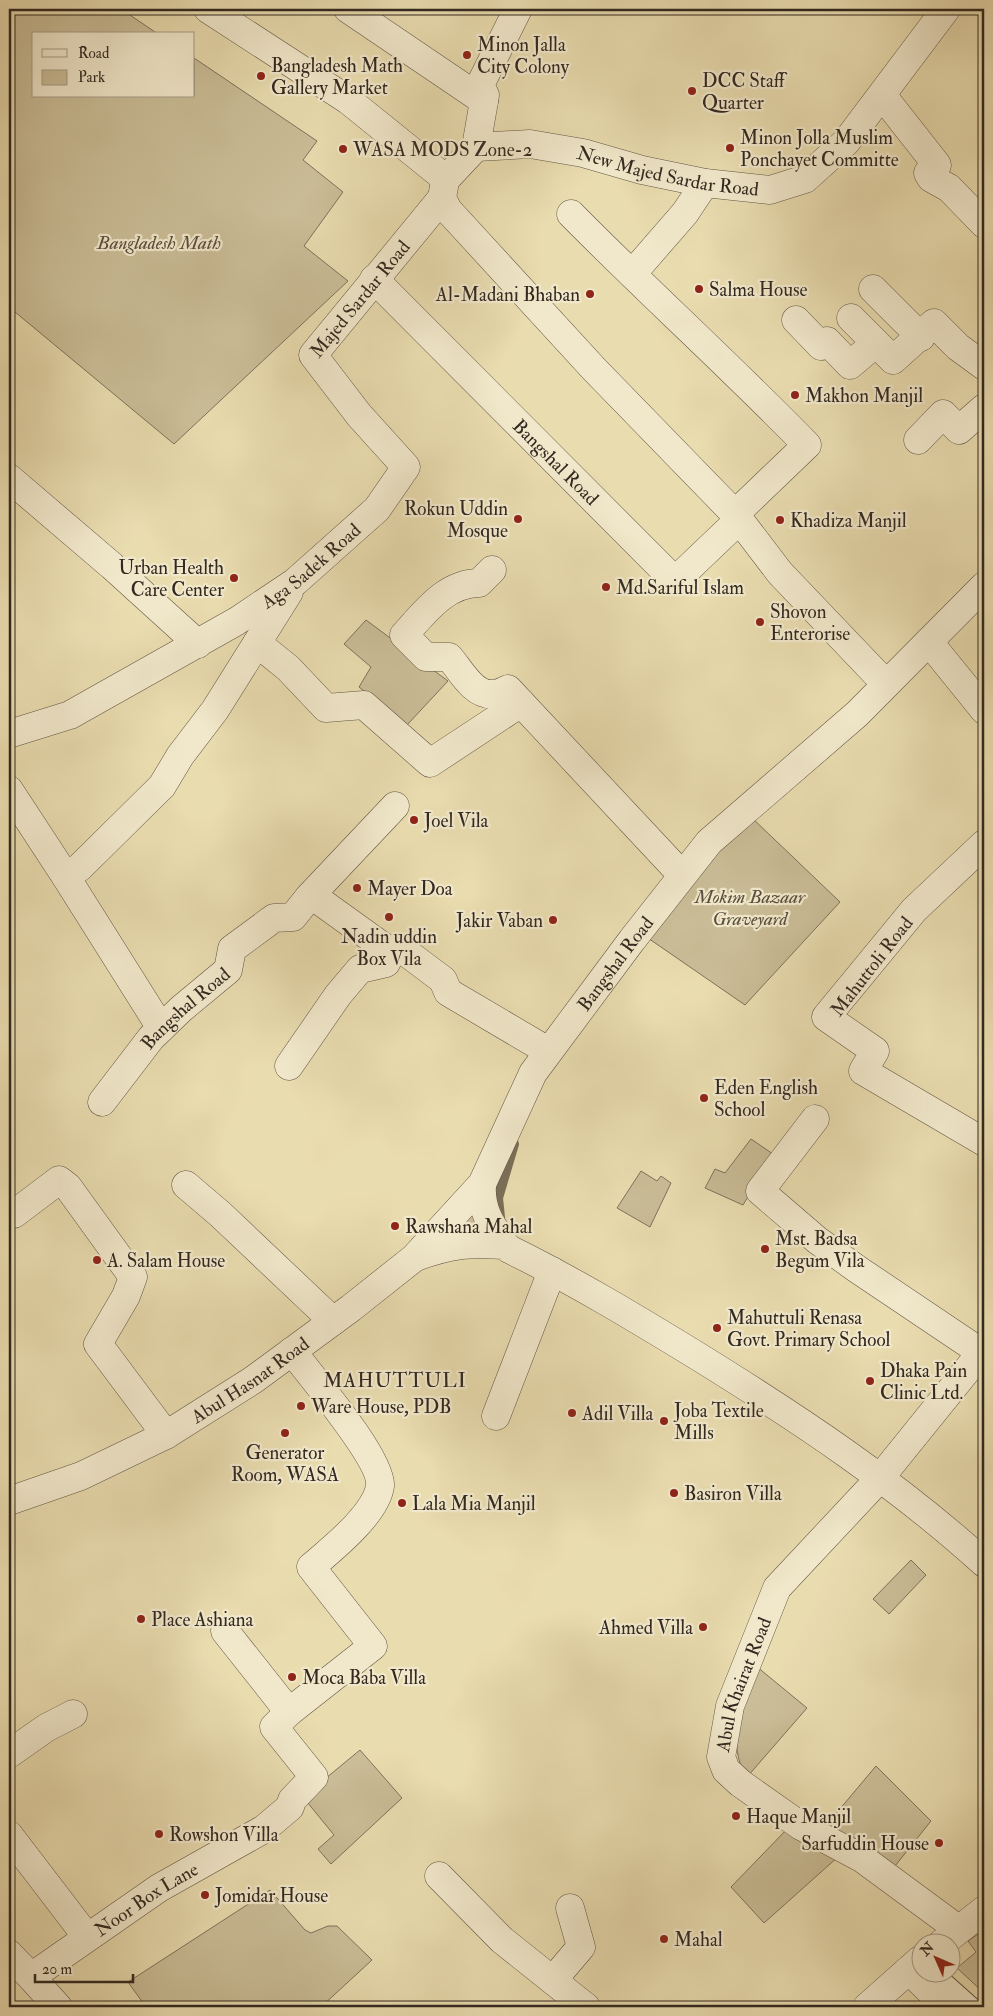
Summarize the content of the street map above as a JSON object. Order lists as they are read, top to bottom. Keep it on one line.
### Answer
{"streets":{"street":["New Majed Sardar Road","Majed Sardar Road","Bangshal Road","Aga Sadek Road","Mahuttoli Road","Abul Hasnat Road","Abul Khairat Road","Noor Box Lane"]},"crossings":[["Majed Sardar Road","Bangshal Road"],["Majed Sardar Road","Aga Sadek Road"],["Bangshal Road","Abul Hasnat Road"],["Abul Hasnat Road","Noor Box Lane"]],"districts":["MAHUTTULI"],"parks":["Bangladesh Math","Mokim Bazaar Graveyard"],"places":["Minon Jalla City Colony","Bangladesh Math Gallery Market","DCC Staff Quarter","Minon Jolla Muslim Ponchayet Committe","WASA MODS Zone-2","Salma House","Al-Madani Bhaban","Makhon Manjil","Rokun Uddin Mosque","Khadiza Manjil","Urban Health Care Center","Md.Sariful Islam","Shovon Enterorise","Joel Vila","Mayer Doa","Nadin uddin Box Vila","Jakir Vaban","Eden English School","Rawshana Mahal","Mst. Badsa Begum Vila","A. Salam House","Mahuttuli Renasa Govt. Primary School","Dhaka Pain Clinic Ltd.","Ware House, PDB","Adil Villa","Joba Textile Mills","Generator Room, WASA","Basiron Villa","Lala Mia Manjil","Place Ashiana","Ahmed Villa","Moca Baba Villa","Haque Manjil","Rowshon Villa","Sarfuddin House","Jomidar House","Mahal"],"legend":["Road","Park"],"scale_bar":"20 m","north":"top left"}
